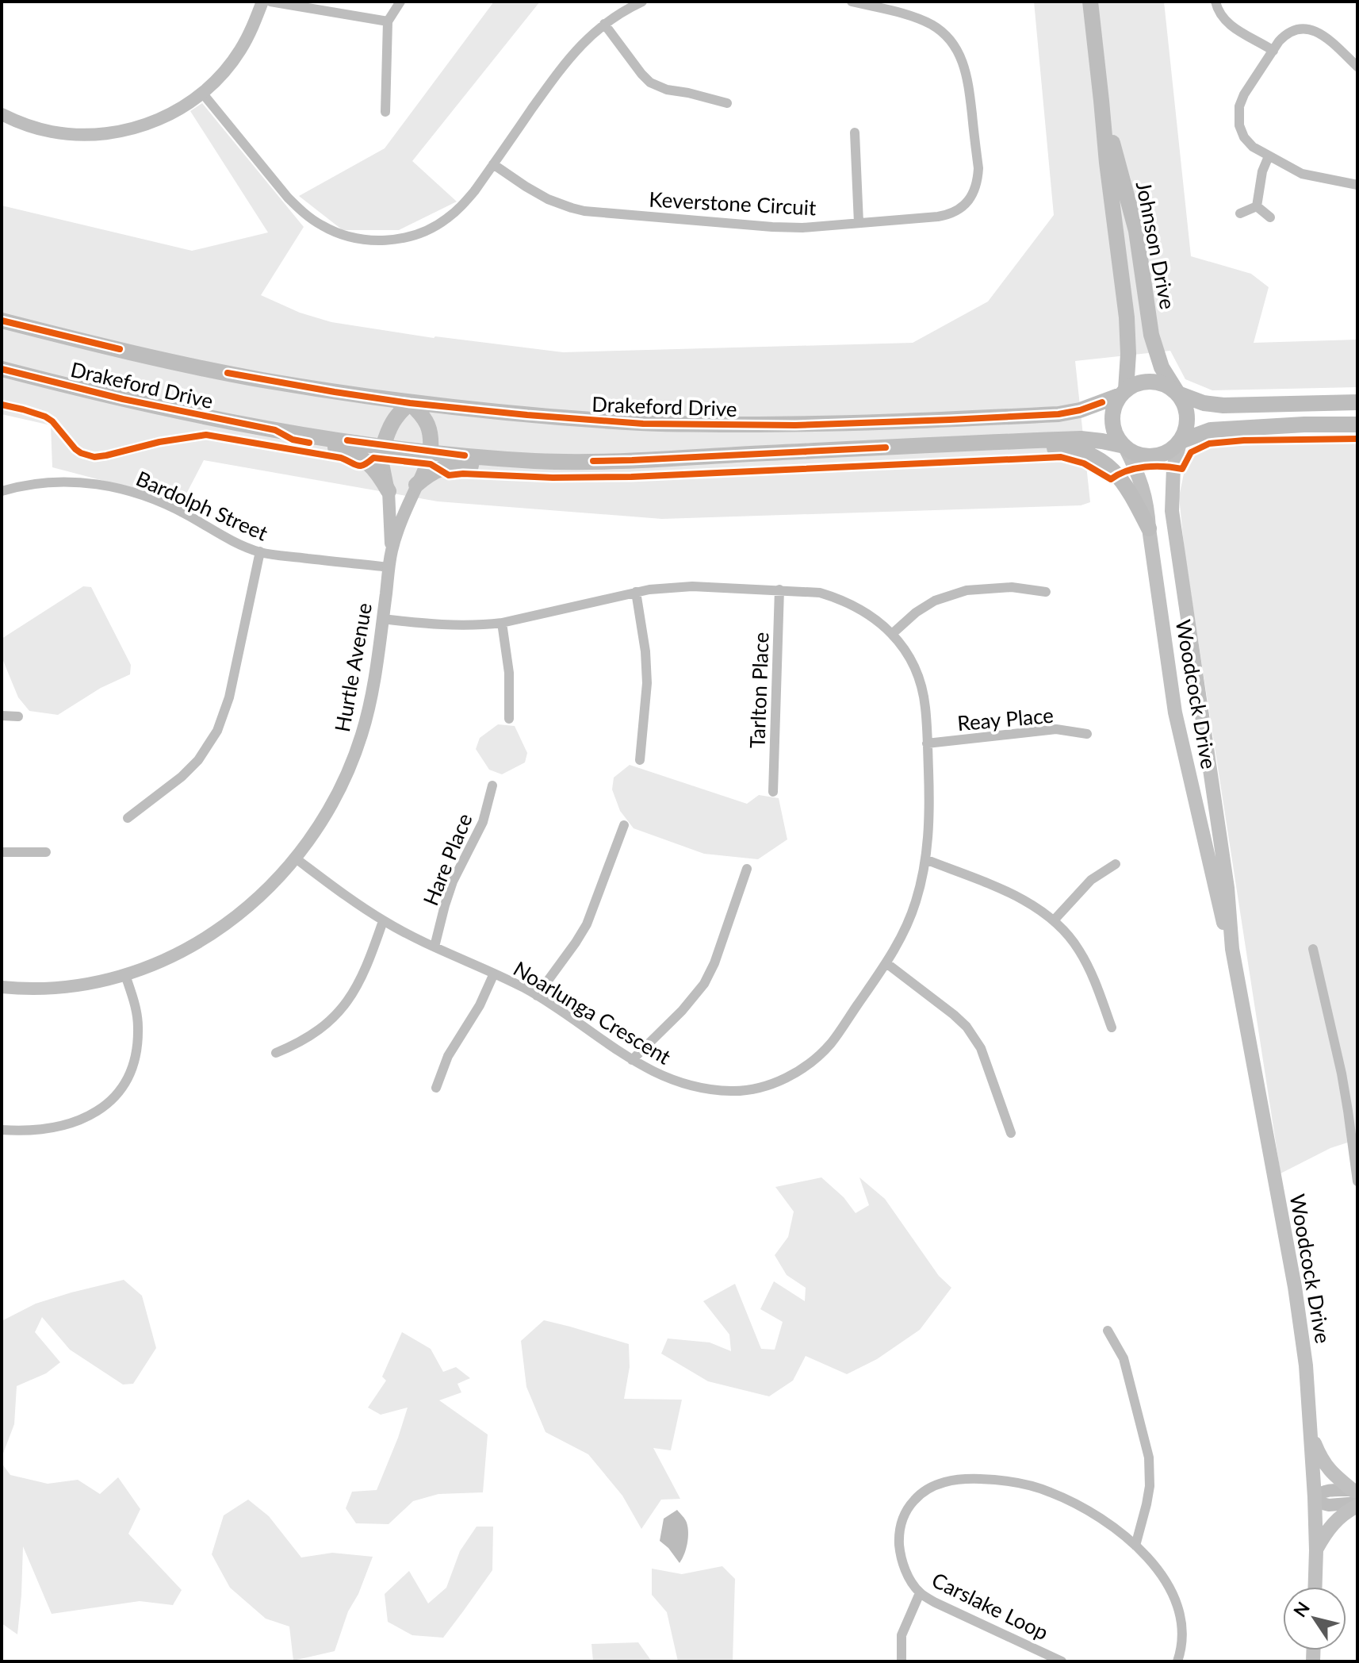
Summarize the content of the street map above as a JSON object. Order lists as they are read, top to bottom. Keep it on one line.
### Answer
{"streets":{"main road":["Johnson Drive","Drakeford Drive","Woodcock Drive"],"street":["Keverstone Circuit","Bardolph Street","Hurtle Avenue","Tarlton Place","Reay Place","Hare Place","Noarlunga Crescent","Carslake Loop"]},"crossings":[["Johnson Drive","Drakeford Drive"],["Johnson Drive","Woodcock Drive"],["Drakeford Drive","Hurtle Avenue"],["Drakeford Drive","Woodcock Drive"],["Bardolph Street","Hurtle Avenue"],["Hurtle Avenue","Noarlunga Crescent"],["Tarlton Place","Noarlunga Crescent"],["Reay Place","Noarlunga Crescent"],["Hare Place","Noarlunga Crescent"]],"north":"top left"}
